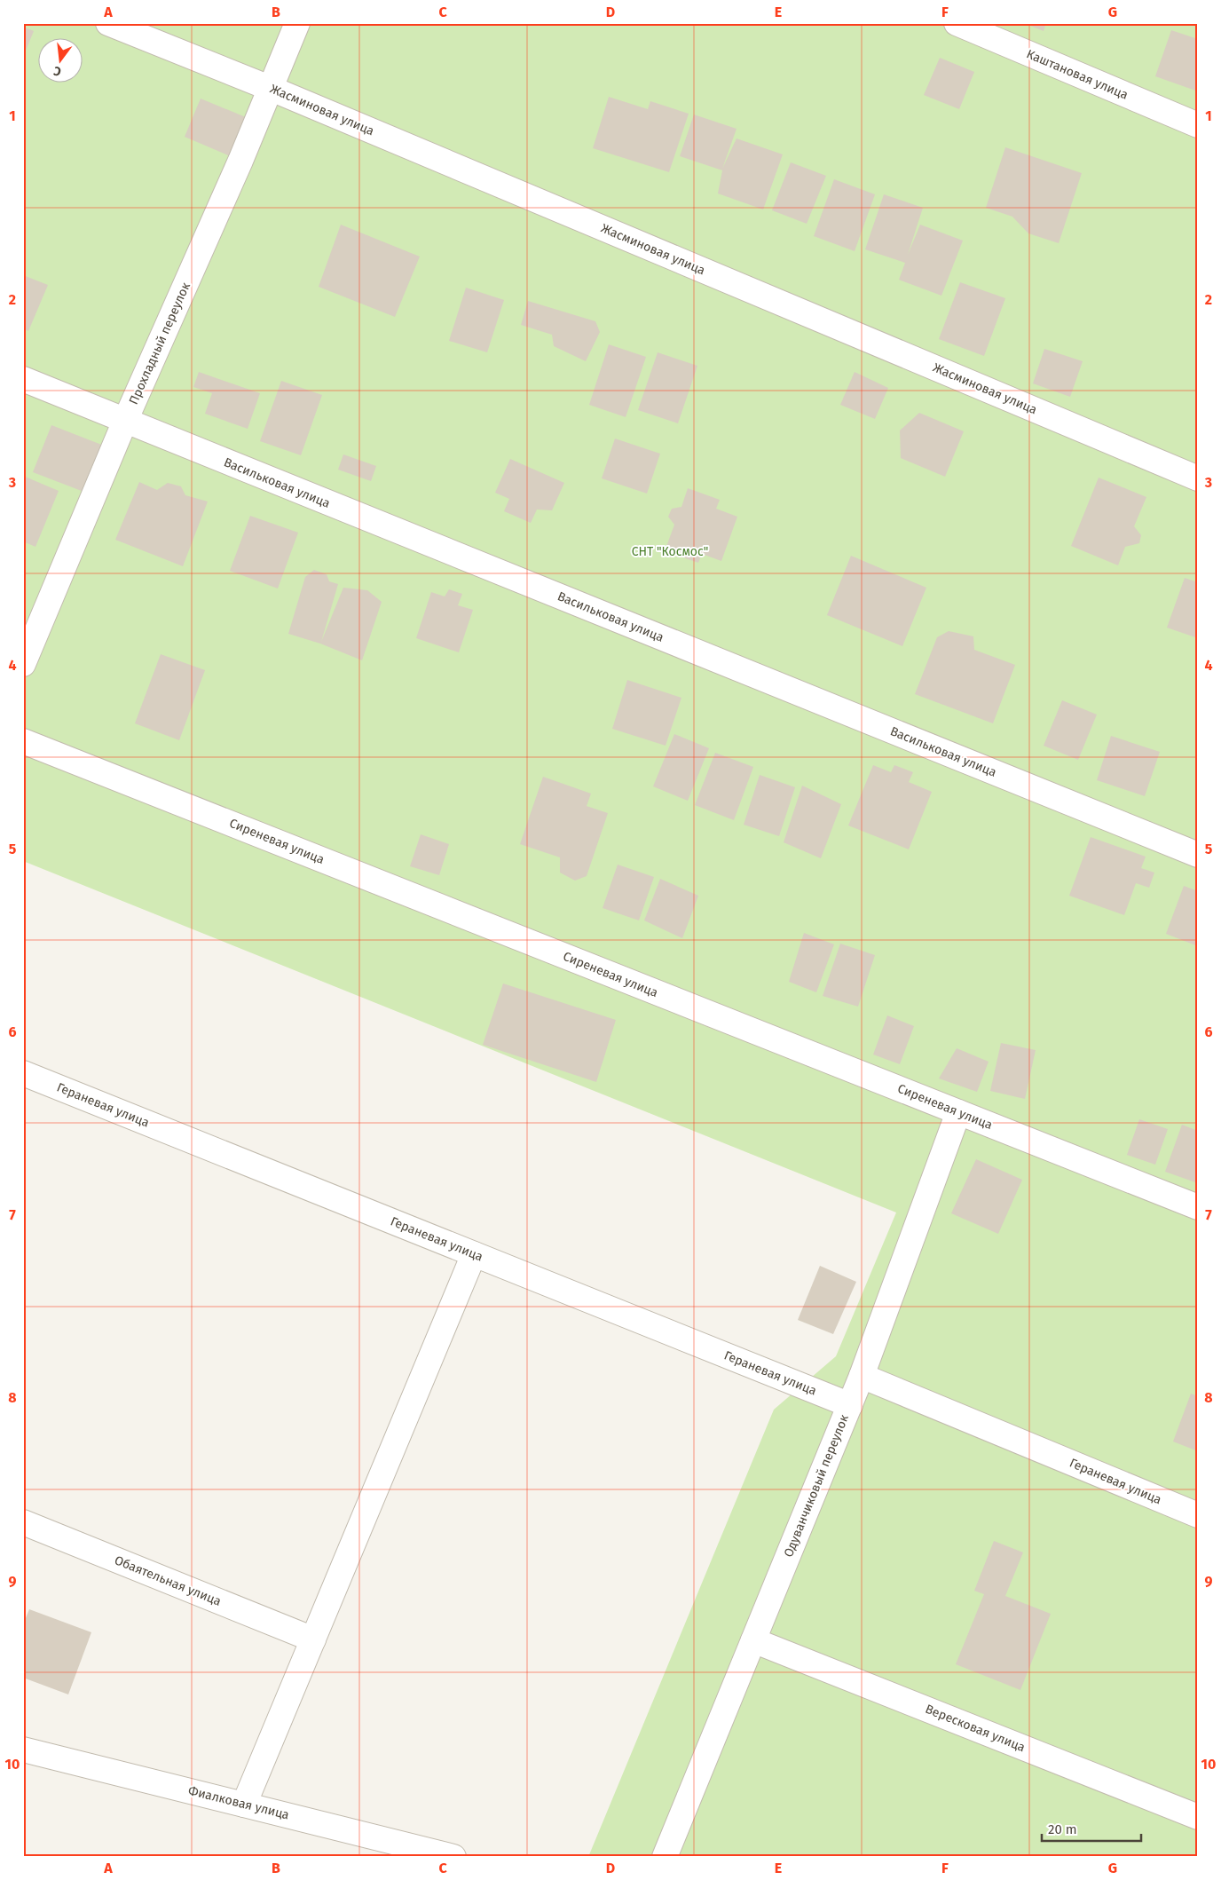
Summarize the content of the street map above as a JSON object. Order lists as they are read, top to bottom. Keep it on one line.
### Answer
{"streets":{"lane":["Каштановая улица","Жасминовая улица","Прохладный переулок","Васильковая улица","Сиреневая улица","Гераневая улица","Одуванчиковый переулок","Обаятельная улица","Вересковая улица","Фиалковая улица"]},"crossings":[["Жасминовая улица","Прохладный переулок"],["Прохладный переулок","Васильковая улица"],["Сиреневая улица","Одуванчиковый переулок"],["Гераневая улица","Одуванчиковый переулок"],["Одуванчиковый переулок","Вересковая улица"]],"parks":["СНТ \"Космос\""],"scale_bar":"20 m","north":"bottom","grid":{"columns":["A","B","C","D","E","F","G"],"rows":["1","2","3","4","5","6","7","8","9","10"]}}
